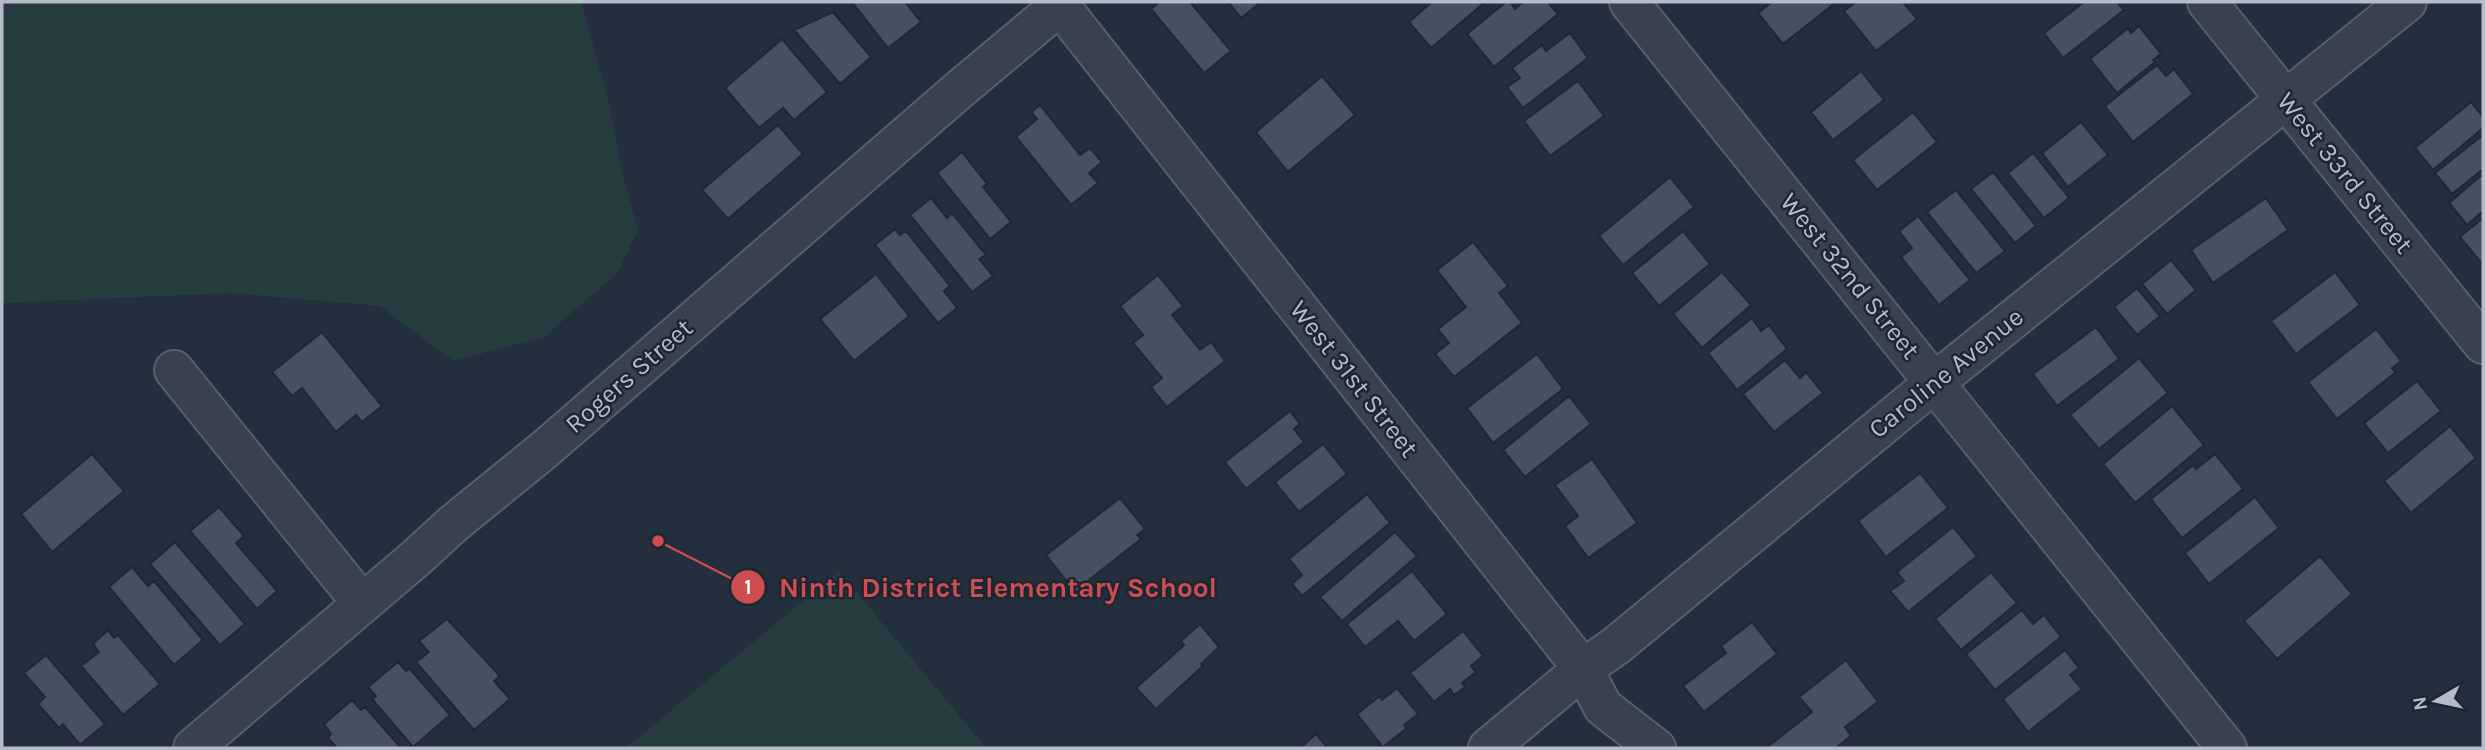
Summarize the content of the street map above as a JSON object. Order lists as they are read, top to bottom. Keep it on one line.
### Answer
{"streets":{"street":["West 33rd Street","West 32nd Street","Caroline Avenue","Rogers Street","West 31st Street"]},"crossings":[["West 33rd Street","Caroline Avenue"],["West 32nd Street","Caroline Avenue"],["Caroline Avenue","West 31st Street"],["Rogers Street","West 31st Street"]],"places":["Ninth District Elementary School"],"north":"left"}
